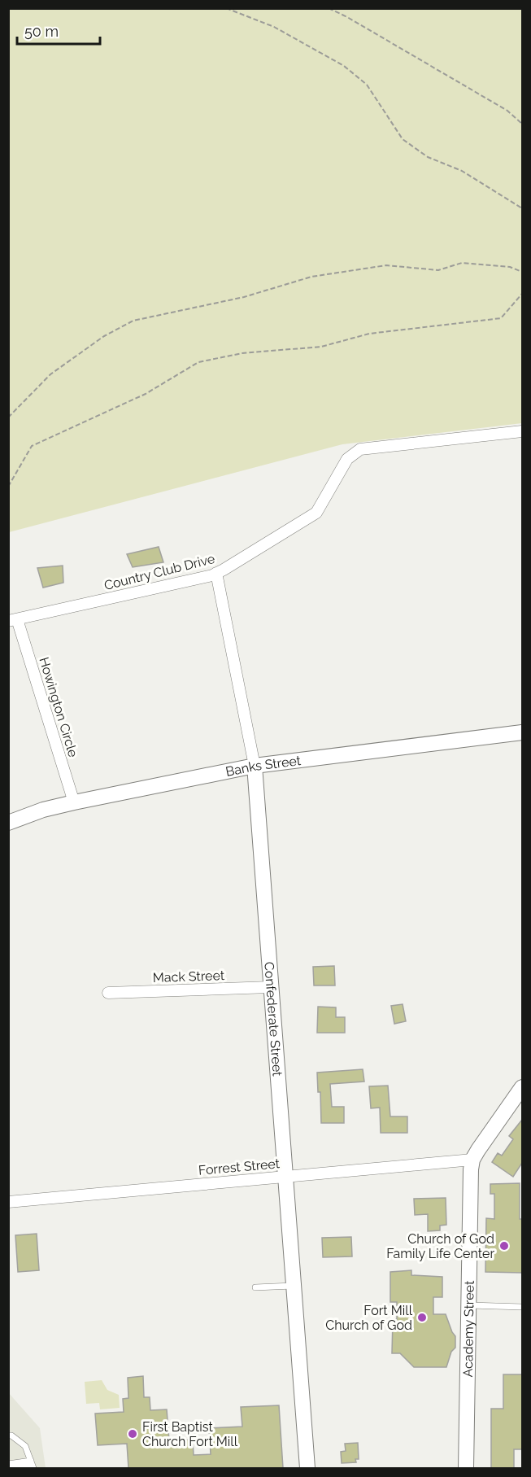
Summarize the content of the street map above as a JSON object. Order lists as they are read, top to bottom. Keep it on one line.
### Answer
{"streets":{"street":["Country Club Drive","Howington Circle","Banks Street","Mack Street","Confederate Street","Forrest Street","Academy Street"]},"crossings":[["Country Club Drive","Howington Circle"],["Country Club Drive","Confederate Street"],["Howington Circle","Banks Street"],["Banks Street","Confederate Street"],["Mack Street","Confederate Street"],["Confederate Street","Forrest Street"],["Forrest Street","Academy Street"]],"places":["Church of God Family Life Center","Fort Mill Church of God","First Baptist Church Fort Mill"],"scale_bar":"50 m"}
